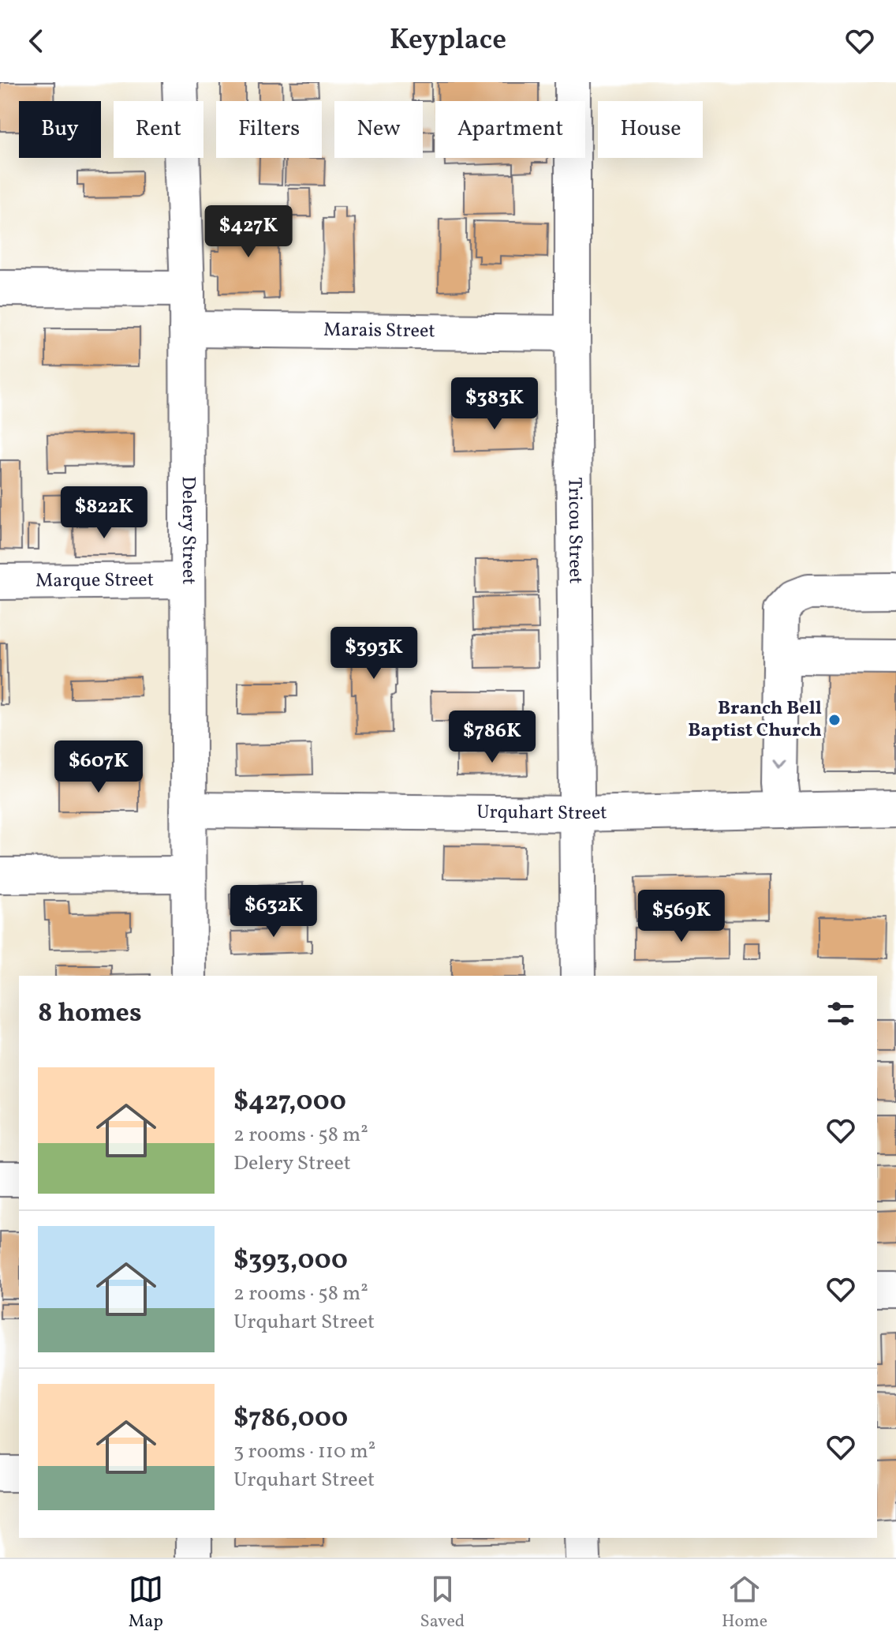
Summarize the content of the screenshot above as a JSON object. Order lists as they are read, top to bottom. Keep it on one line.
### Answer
{"streets":{"street":["Marais Street","Delery Street","Tricou Street","Marque Street","Urquhart Street"]},"crossings":[["Marais Street","Delery Street"],["Marais Street","Tricou Street"],["Delery Street","Marque Street"],["Delery Street","Urquhart Street"],["Tricou Street","Urquhart Street"]],"places":["Branch Bell Baptist Church"],"page":{"header":"Keyplace","chip":["Buy","Rent","Filters","New","Apartment","House"],"price":["$427K","$383K","$822K","$393K","$786K","$607K","$632K","$569K"],"heading":"8 homes","list":[{"name":"$427,000","note":"2 rooms · 58 m² · Delery Street"},{"name":"$393,000","note":"2 rooms · 58 m² · Urquhart Street"},{"name":"$786,000","note":"3 rooms · 110 m² · Urquhart Street"}],"tabs":["Map","Saved","Home"]}}
